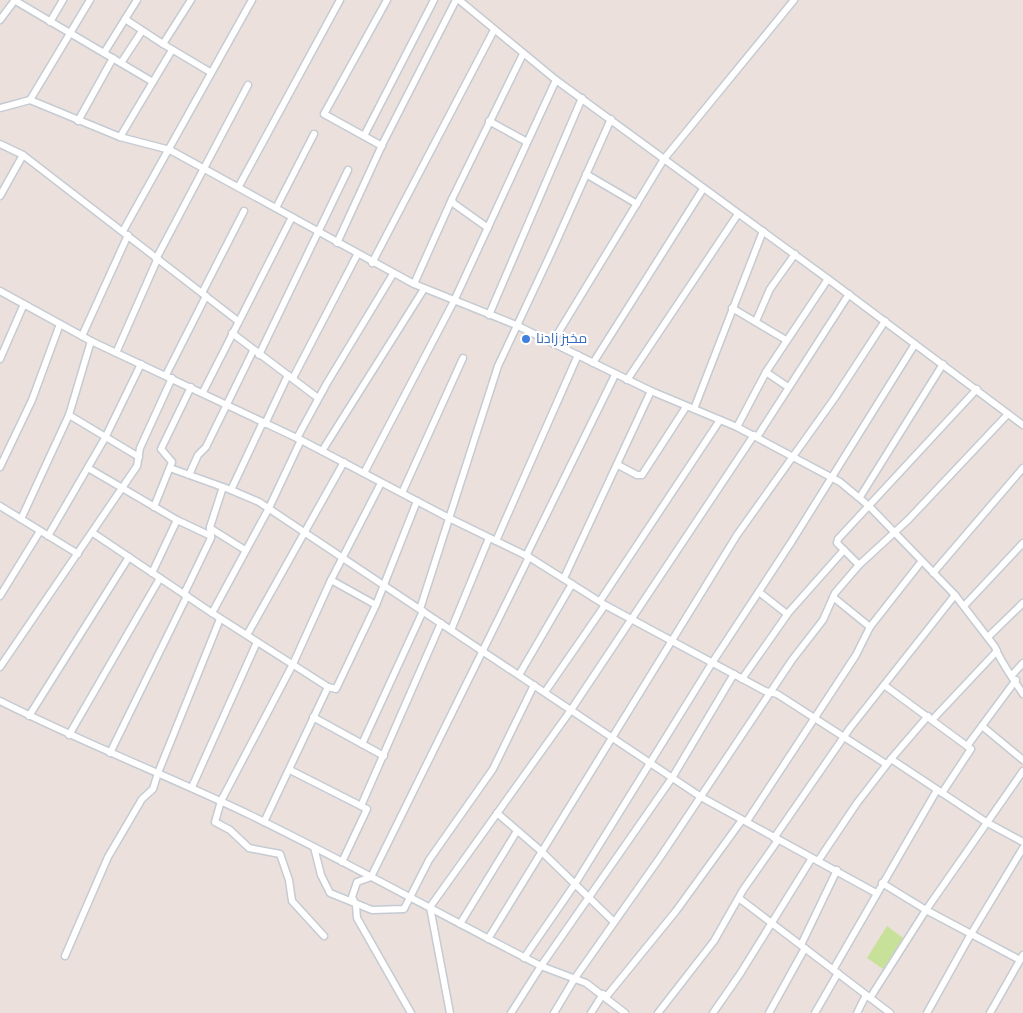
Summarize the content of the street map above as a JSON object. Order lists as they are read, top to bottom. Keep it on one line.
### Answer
{"places":["مخبز زادنا"]}
